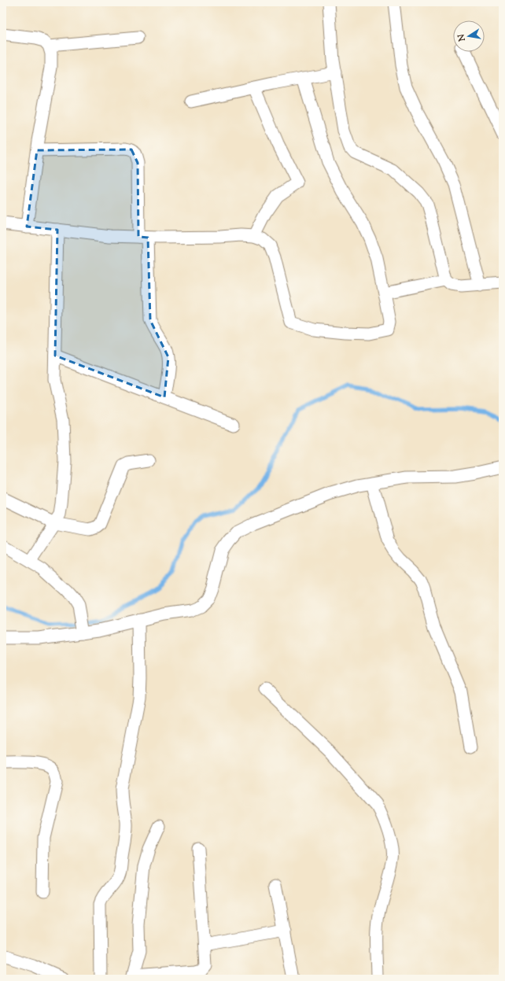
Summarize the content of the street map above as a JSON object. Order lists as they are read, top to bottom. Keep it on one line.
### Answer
{"north":"left"}
